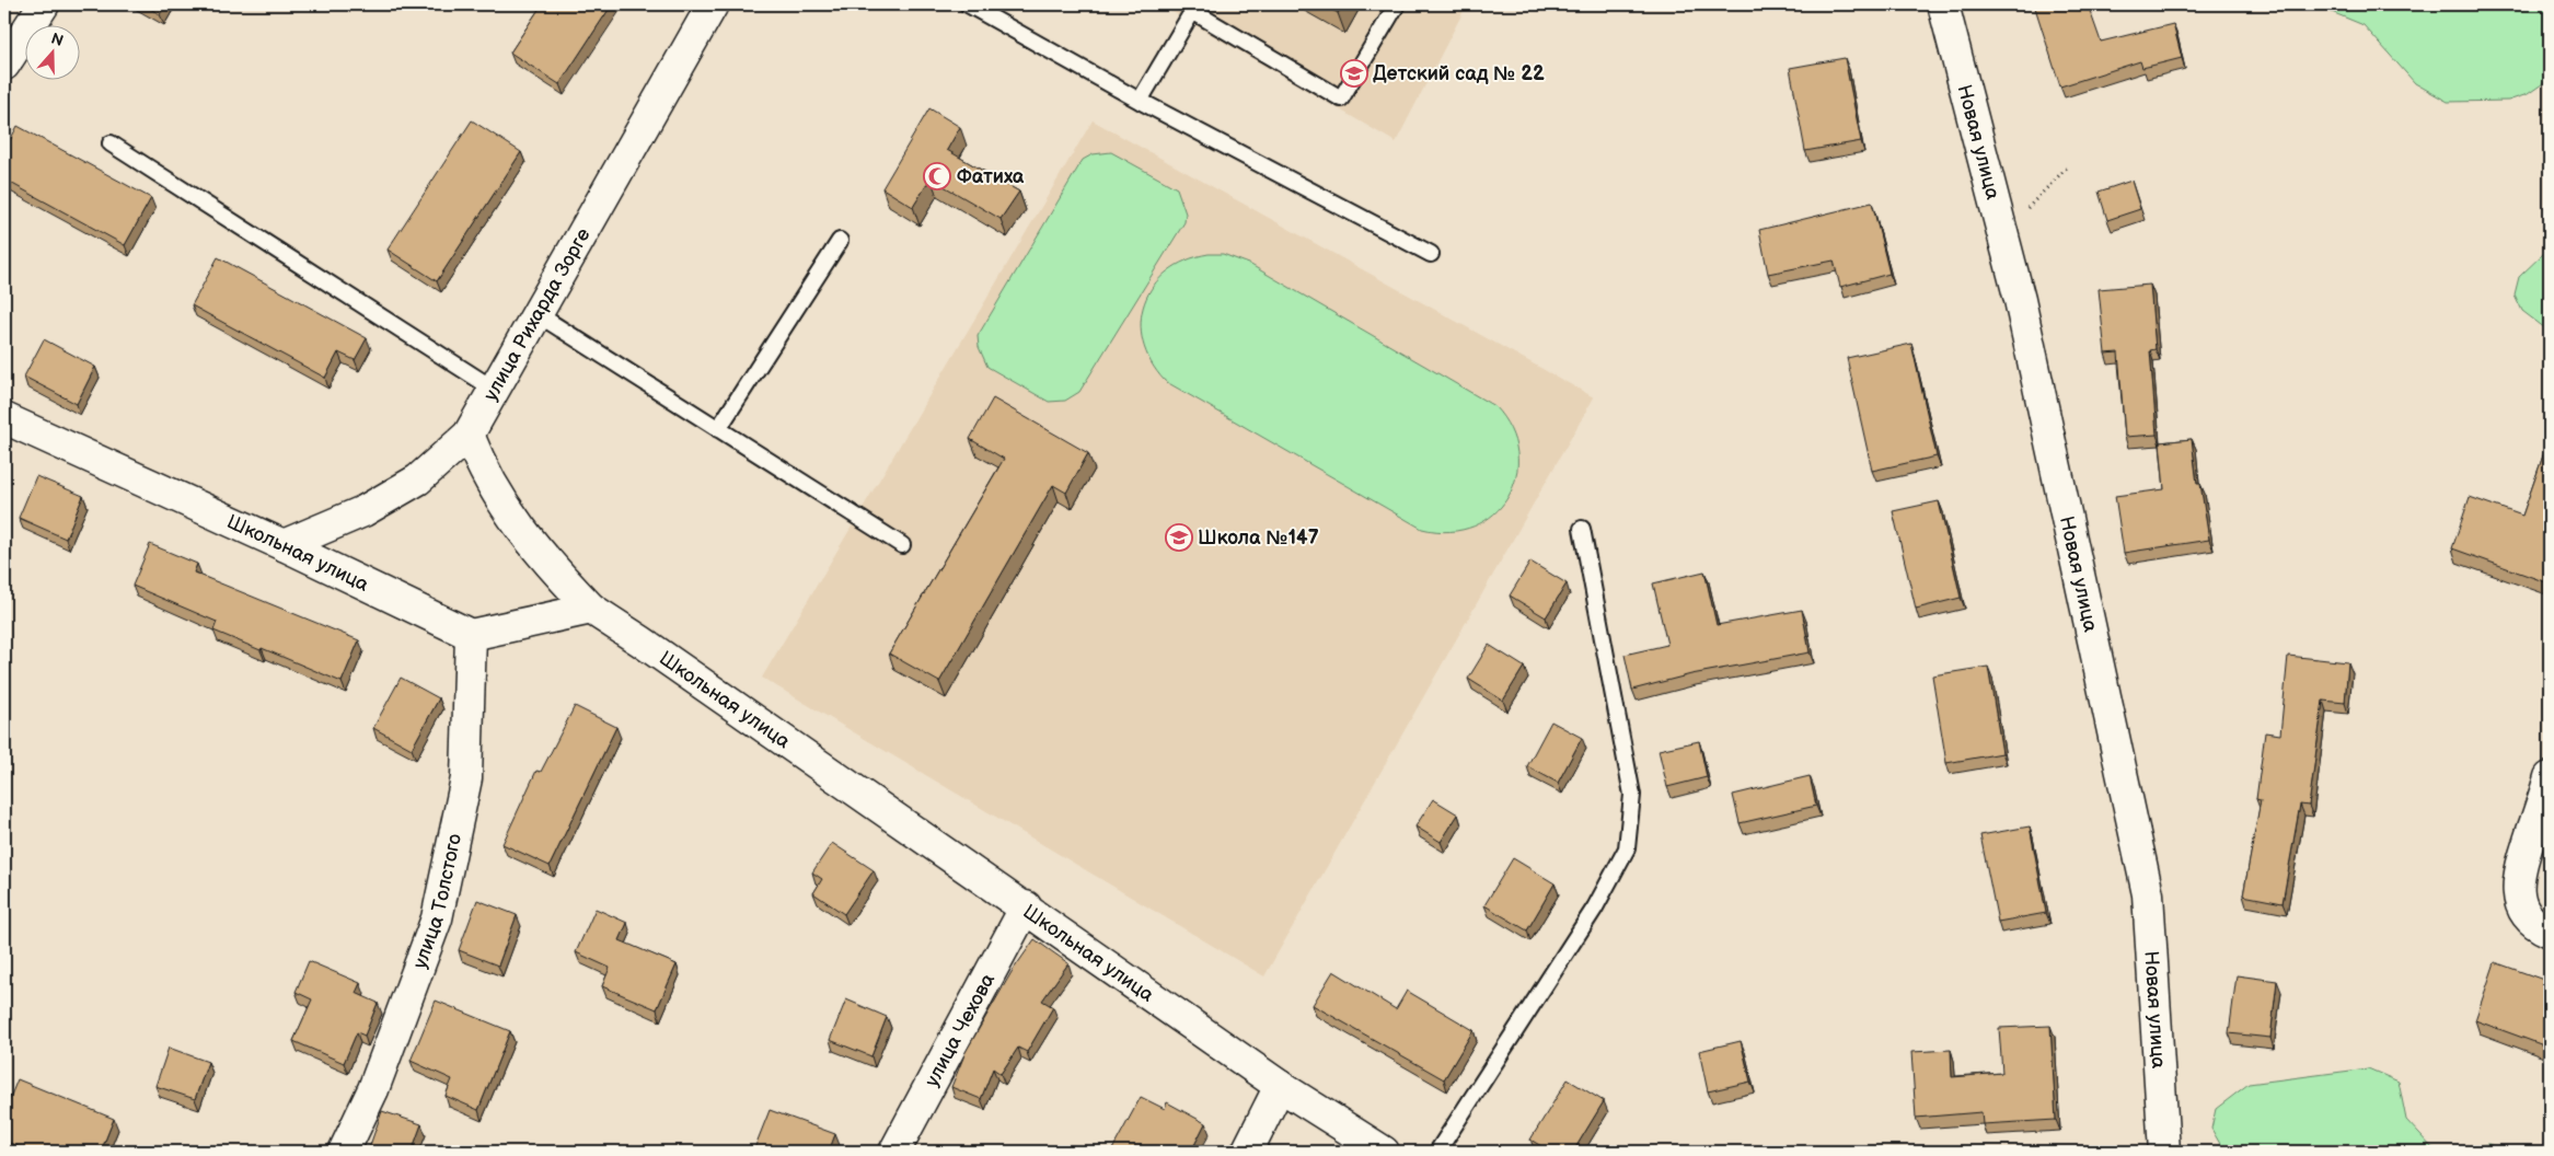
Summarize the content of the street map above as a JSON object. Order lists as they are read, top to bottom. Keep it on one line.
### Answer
{"streets":{"street":["Новая улица","улица Рихарда Зорге","Школьная улица","улица Толстого","улица Чехова"]},"crossings":[["улица Рихарда Зорге","Школьная улица"],["Школьная улица","улица Толстого"],["Школьная улица","улица Чехова"]],"places":{"school or university":["Детский сад № 22","Школа №147"],"mosque":["Фатиха"]},"north":"top"}
